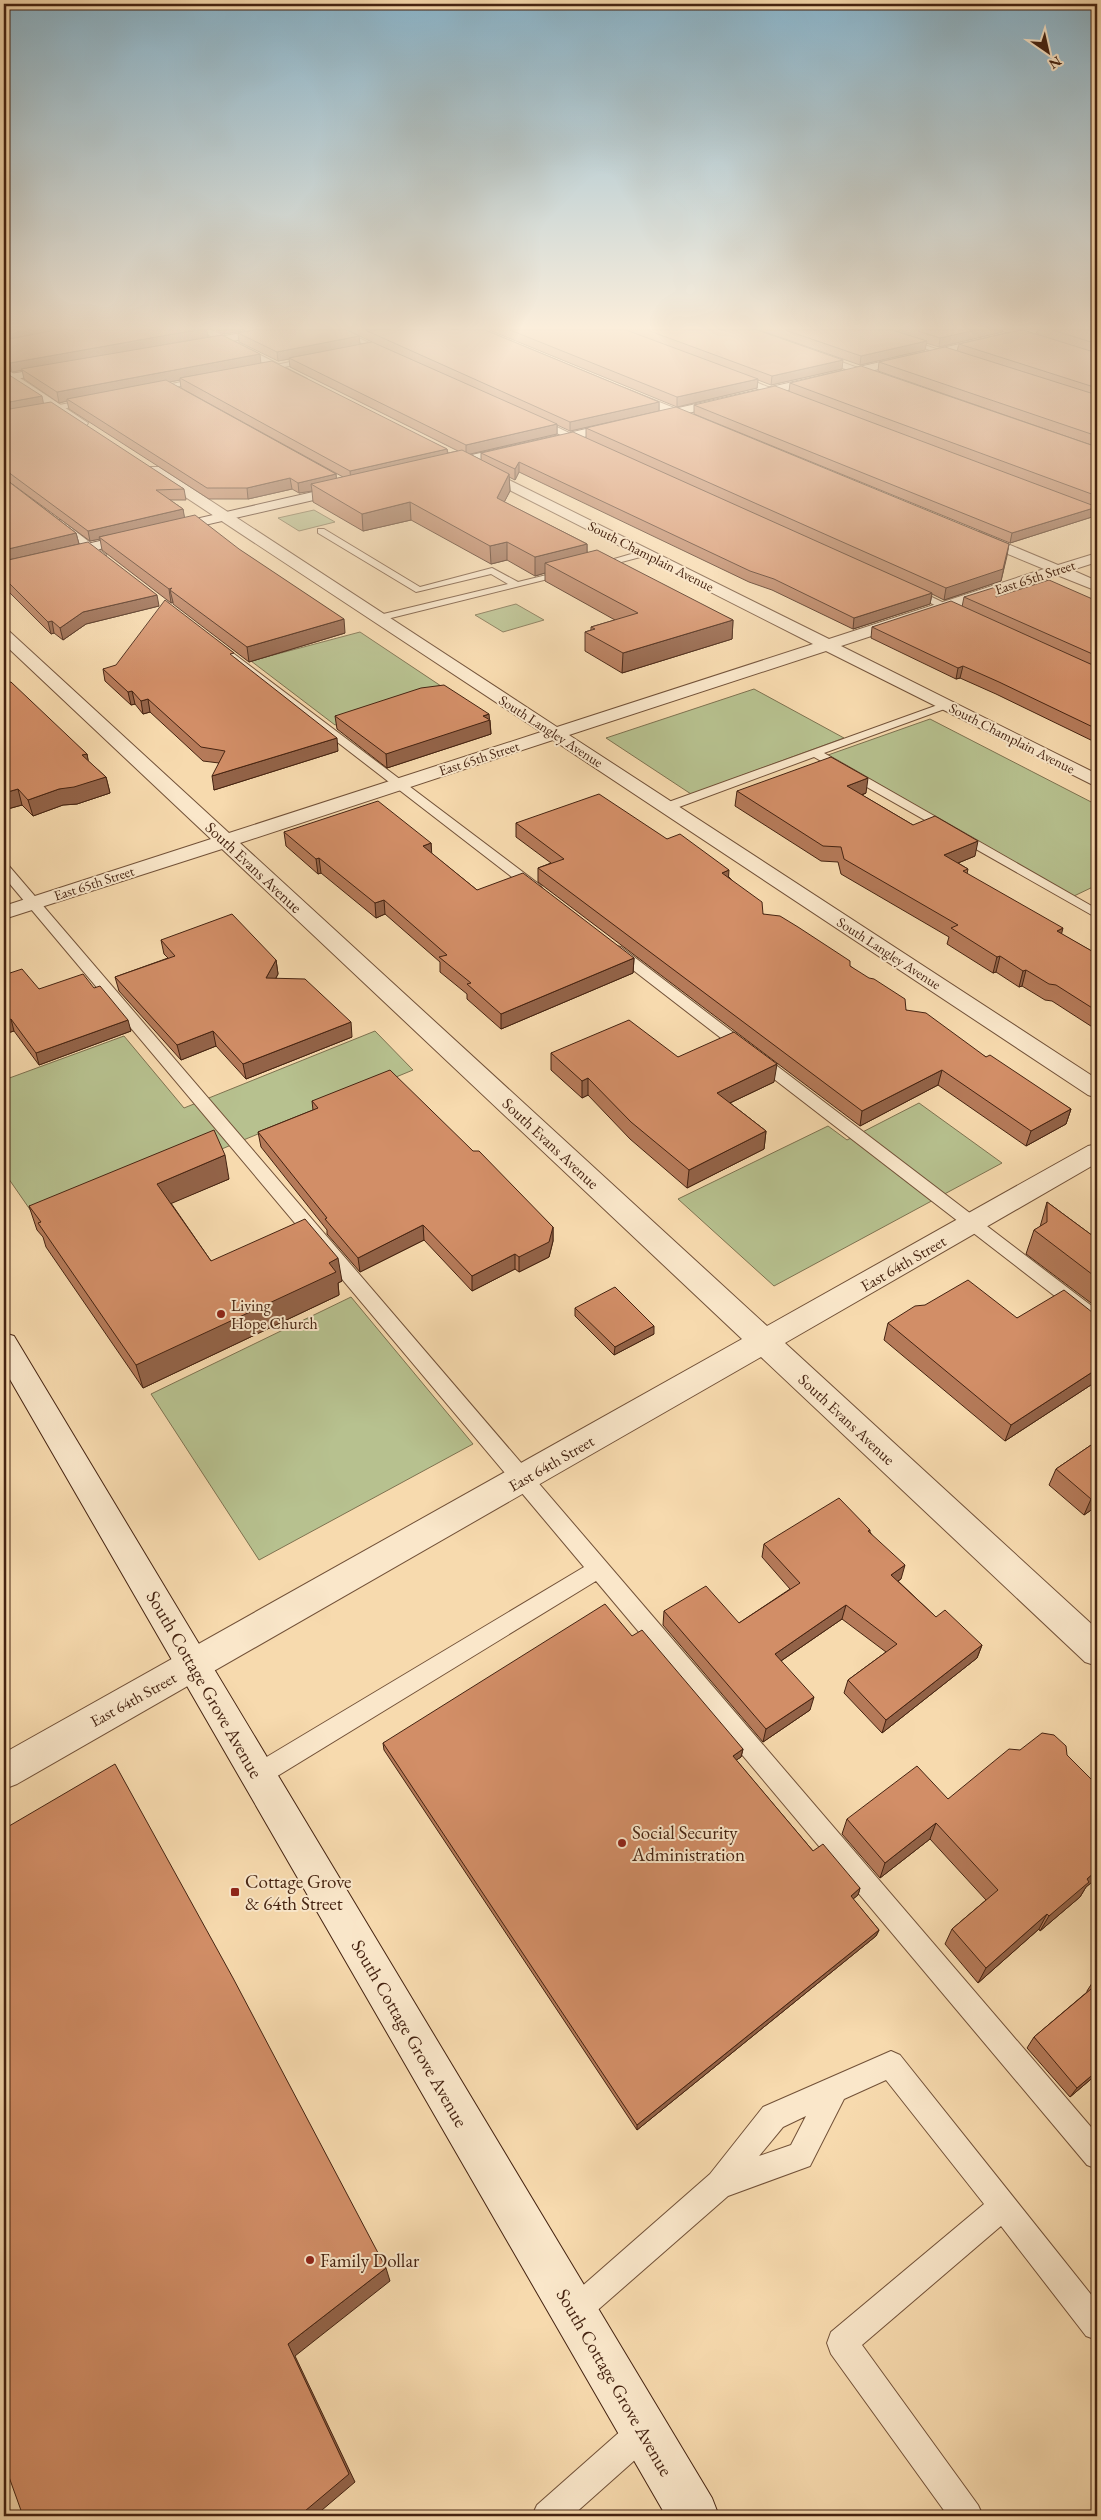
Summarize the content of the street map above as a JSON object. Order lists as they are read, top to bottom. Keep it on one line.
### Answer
{"streets":{"street":["South Champlain Avenue","East 65th Street","South Langley Avenue","South Evans Avenue","East 64th Street","South Cottage Grove Avenue"]},"crossings":[["South Champlain Avenue","East 65th Street"],["East 65th Street","South Langley Avenue"],["East 65th Street","South Evans Avenue"],["South Evans Avenue","East 64th Street"],["East 64th Street","South Cottage Grove Avenue"]],"places":{"other":["Living Hope Church","Social Security Administration","Family Dollar"],"transit":["Cottage Grove & 64th Street"]},"north":"bottom right"}
